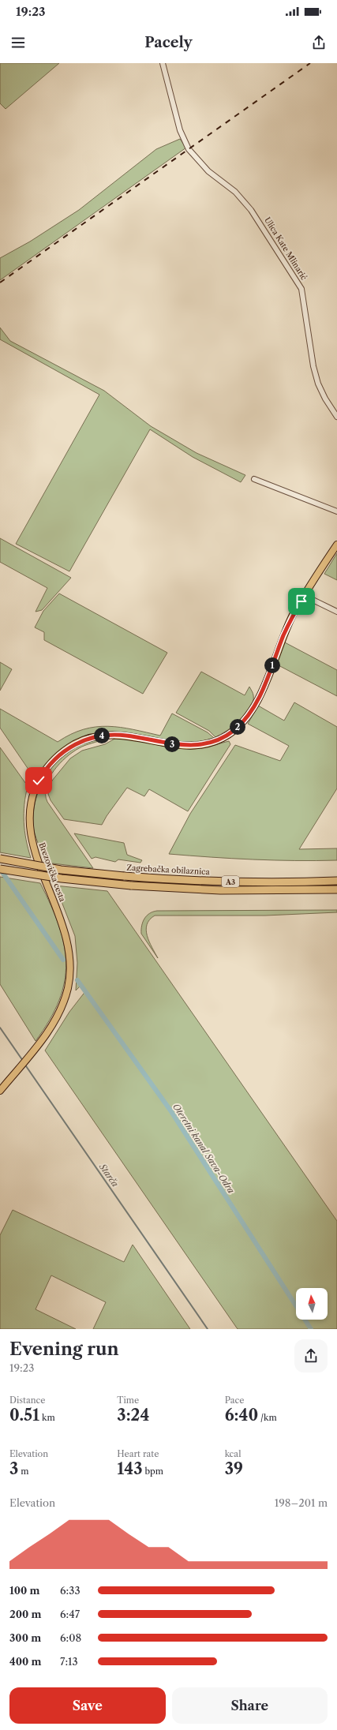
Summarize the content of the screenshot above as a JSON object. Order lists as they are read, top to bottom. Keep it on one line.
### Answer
{"streets":{"highway":["Zagrebačka obilaznica","A3"],"main road":["Brezovička cesta"],"street":["Ulica Kate Mlinarić"]},"water":["Oteretni kanal Sava-Odra","Starča"],"north":"top","page":{"status":"19:23","header":"Pacely","pins":["1","2","4","3"],"heading":["Evening run","19:23"],"stats":[["Distance","0.51 km"],["Time","3:24"],["Pace","6:40 /km"],["Elevation","3 m"],["Heart rate","143 bpm"],["kcal","39"]],"chart":["Elevation","198–201 m"],"list":[{"name":"100 m","note":"6:33"},{"name":"200 m","note":"6:47"},{"name":"300 m","note":"6:08"},{"name":"400 m","note":"7:13"}],"buttons":["Save","Share"]}}
